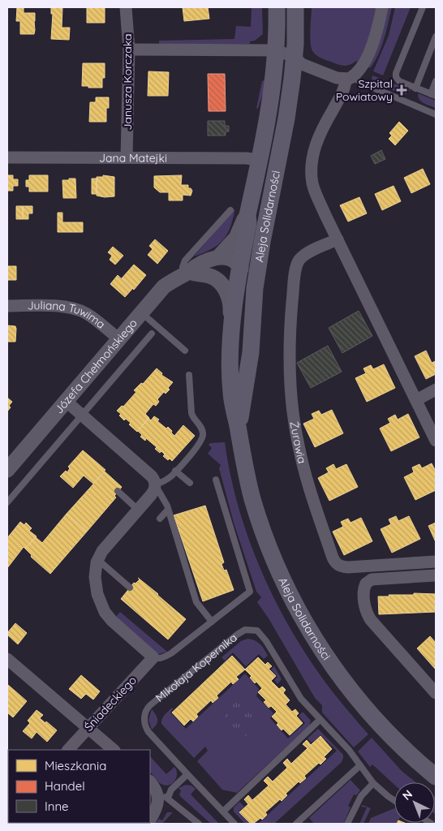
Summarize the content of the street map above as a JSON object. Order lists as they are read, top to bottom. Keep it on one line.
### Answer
{"streets":{"main road":["Aleja Solidarności"],"street":["Janusza Korczaka","Jana Matejki","Juliana Tuwima","Józefa Chełmońskiego","Żurawia","Śniadeckiego"],"lane":["Mikołaja Kopernika"]},"crossings":[["Janusza Korczaka","Jana Matejki"],["Jana Matejki","Aleja Solidarności"],["Aleja Solidarności","Józefa Chełmońskiego"],["Juliana Tuwima","Józefa Chełmońskiego"]],"places":{"health":["Szpital Powiatowy"]},"legend":["Mieszkania","Handel","Inne"],"north":"top left"}
